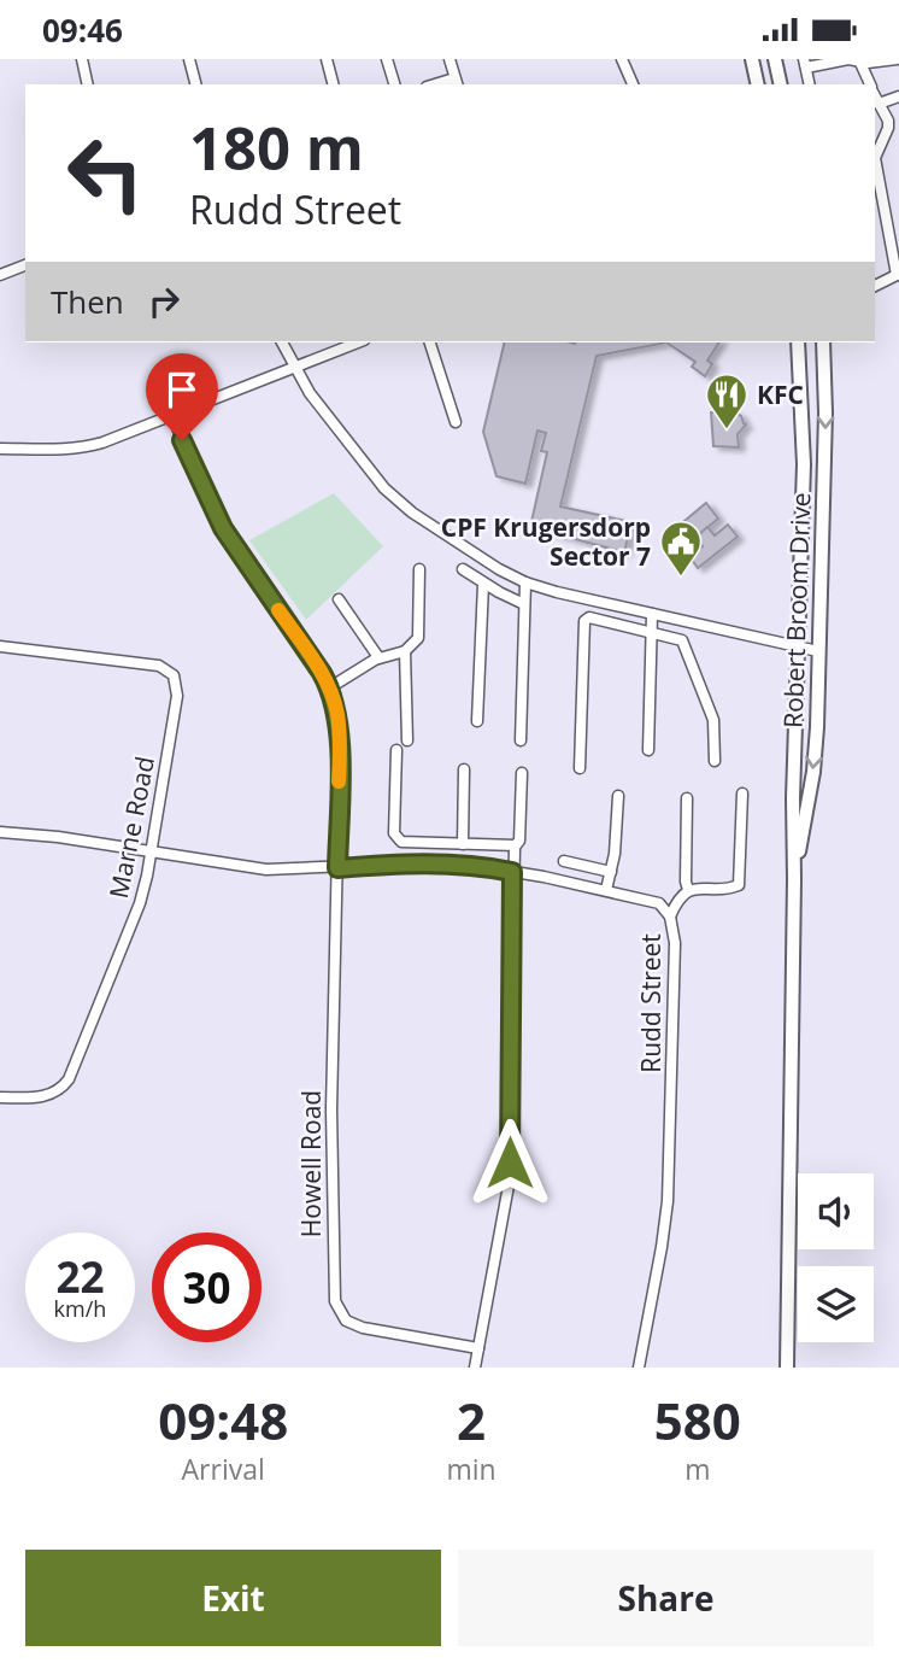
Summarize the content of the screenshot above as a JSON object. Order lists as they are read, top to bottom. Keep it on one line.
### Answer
{"streets":{"street":["Robert Broom Drive","Marne Road","Rudd Street","Howell Road"]},"crossings":[["Marne Road","Rudd Street"],["Rudd Street","Howell Road"]],"places":{"restaurant":["KFC"],"public building":["CPF Krugersdorp Sector 7"]},"page":{"status":"09:46","turn":["180 m","Rudd Street"],"then":"Then","speed":"22 km/h","limit":"30","eta":["09:48","Arrival","2","min","580","m"],"buttons":["Exit","Share"]}}
